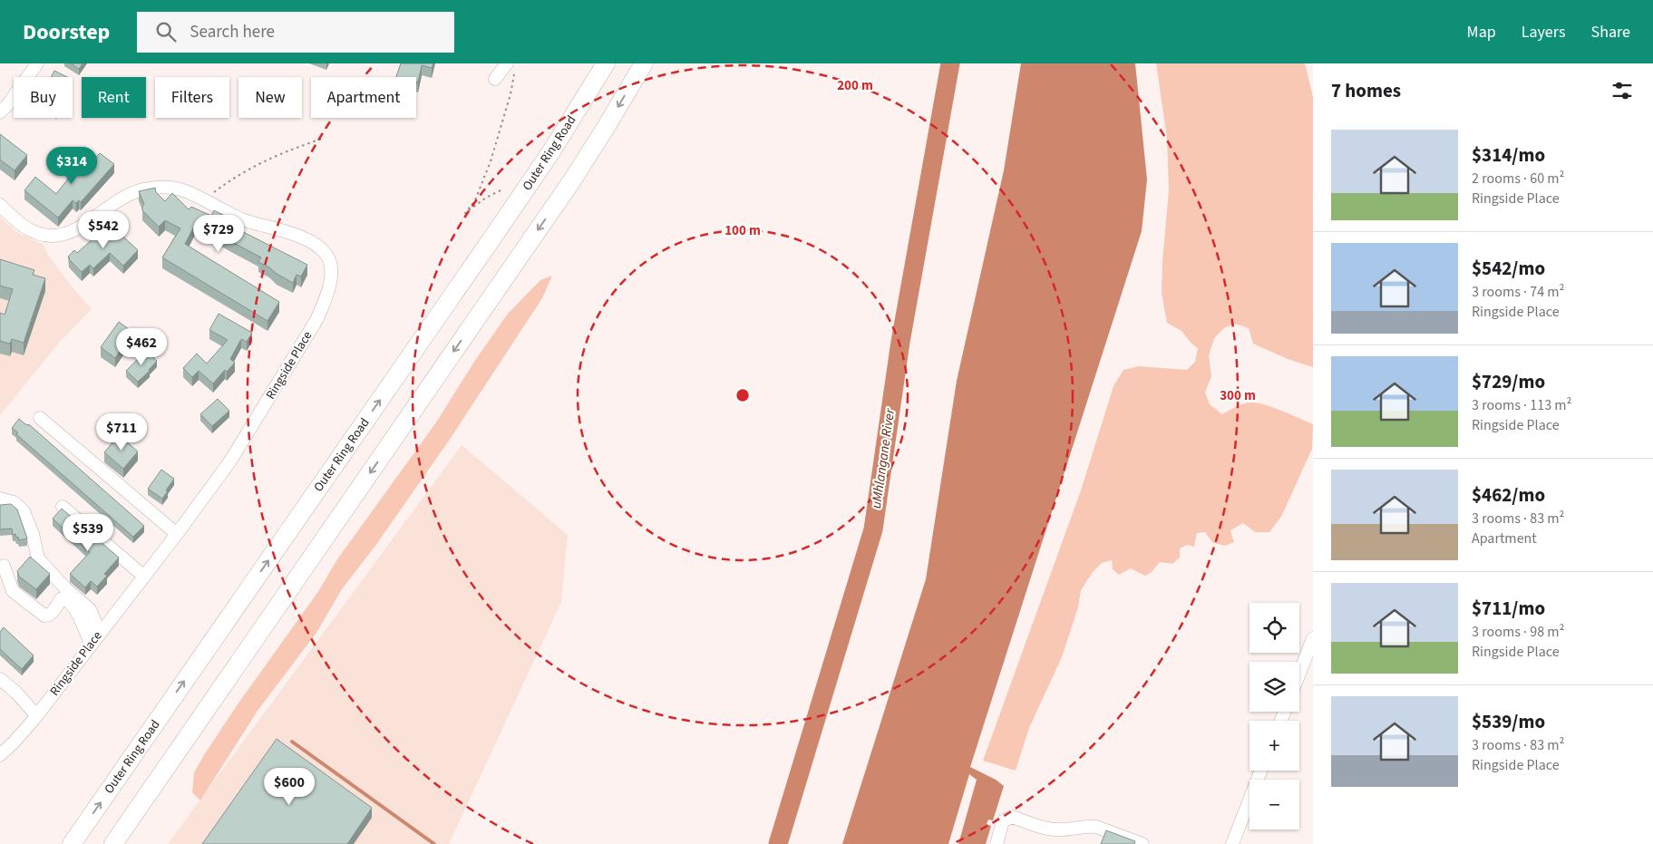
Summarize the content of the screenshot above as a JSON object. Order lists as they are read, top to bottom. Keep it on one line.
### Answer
{"streets":{"highway":["Outer Ring Road"],"street":["Ringside Place"]},"water":["uMhlangane River"],"page":{"header":"Doorstep","search":"Search here","nav":["Map","Layers","Share"],"heading":"7 homes","chip":["Buy","Rent","Filters","New","Apartment"],"list":[{"name":"$314/mo","note":"2 rooms · 60 m² · Ringside Place"},{"name":"$542/mo","note":"3 rooms · 74 m² · Ringside Place"},{"name":"$729/mo","note":"3 rooms · 113 m² · Ringside Place"},{"name":"$462/mo","note":"3 rooms · 83 m² · Apartment"},{"name":"$711/mo","note":"3 rooms · 98 m² · Ringside Place"},{"name":"$539/mo","note":"3 rooms · 83 m² · Ringside Place"}],"price":["$314","$542","$729","$462","$711","$539","$600"],"map_buttons":["+","−"]},"rings":["200 m","100 m","300 m"]}
